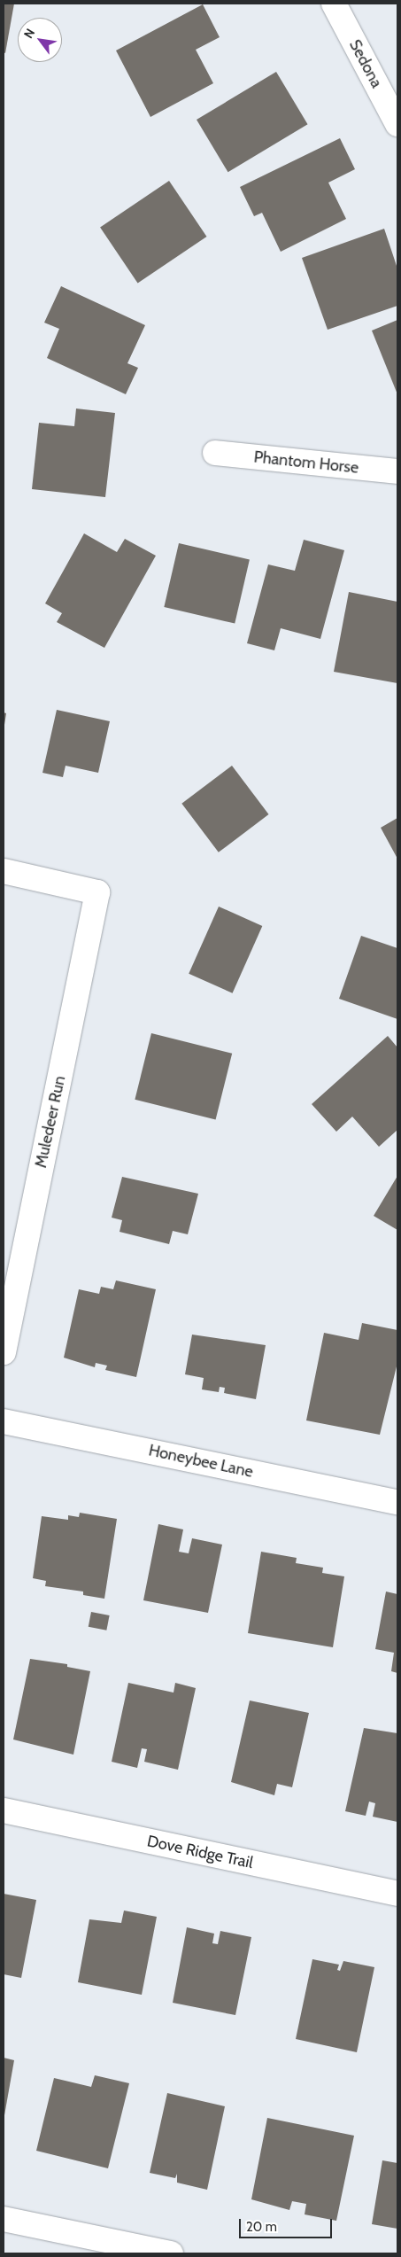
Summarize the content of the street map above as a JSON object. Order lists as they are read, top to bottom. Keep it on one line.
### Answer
{"streets":{"street":["Sedona","Phantom Horse","Muledeer Run","Honeybee Lane","Dove Ridge Trail"]},"scale_bar":"20 m","north":"top left"}
